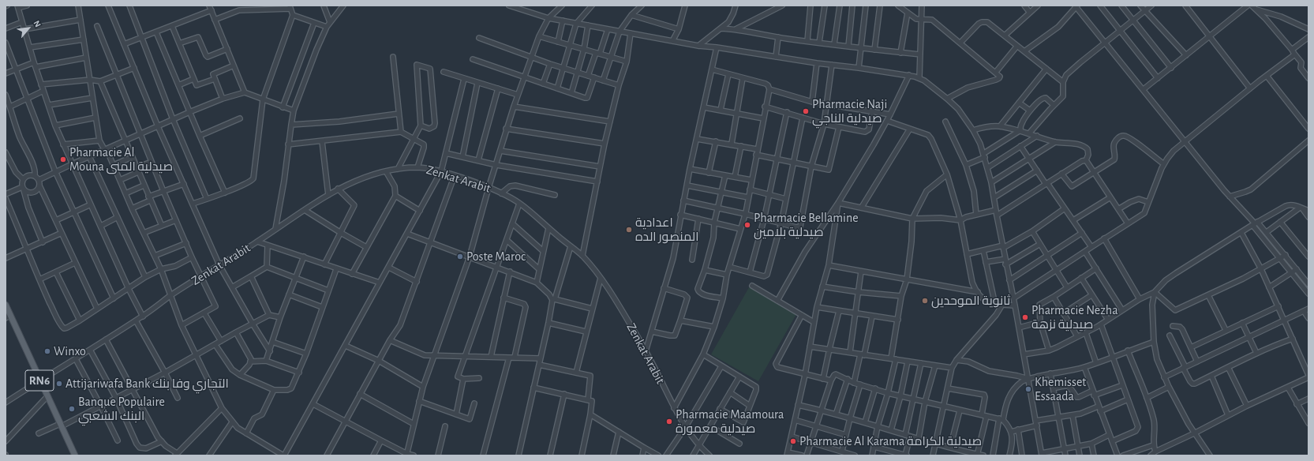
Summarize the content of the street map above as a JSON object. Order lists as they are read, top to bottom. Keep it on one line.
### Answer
{"streets":{"main road":["RN6"],"street":["Zenkat Arabit"]},"crossings":[["Zenkat Arabit","RN6"]],"places":["Pharmacie Naji صيدلية الناجي","Pharmacie Al Mouna صيدلية المنى","Pharmacie Bellamine صيدلية بلامين","اعدادية المنصور الده","Poste Maroc","ثانوية الموحدين","Pharmacie Nezha صيدلية نزهة","Winxo","Attijariwafa Bank التجاري وفا بنك","Khemisset Essaada","Banque Populaire البنك الشعبي","Pharmacie Maamoura صيدلية معمورة","Pharmacie Al Karama صيدلية الكرامة"],"north":"top right"}
